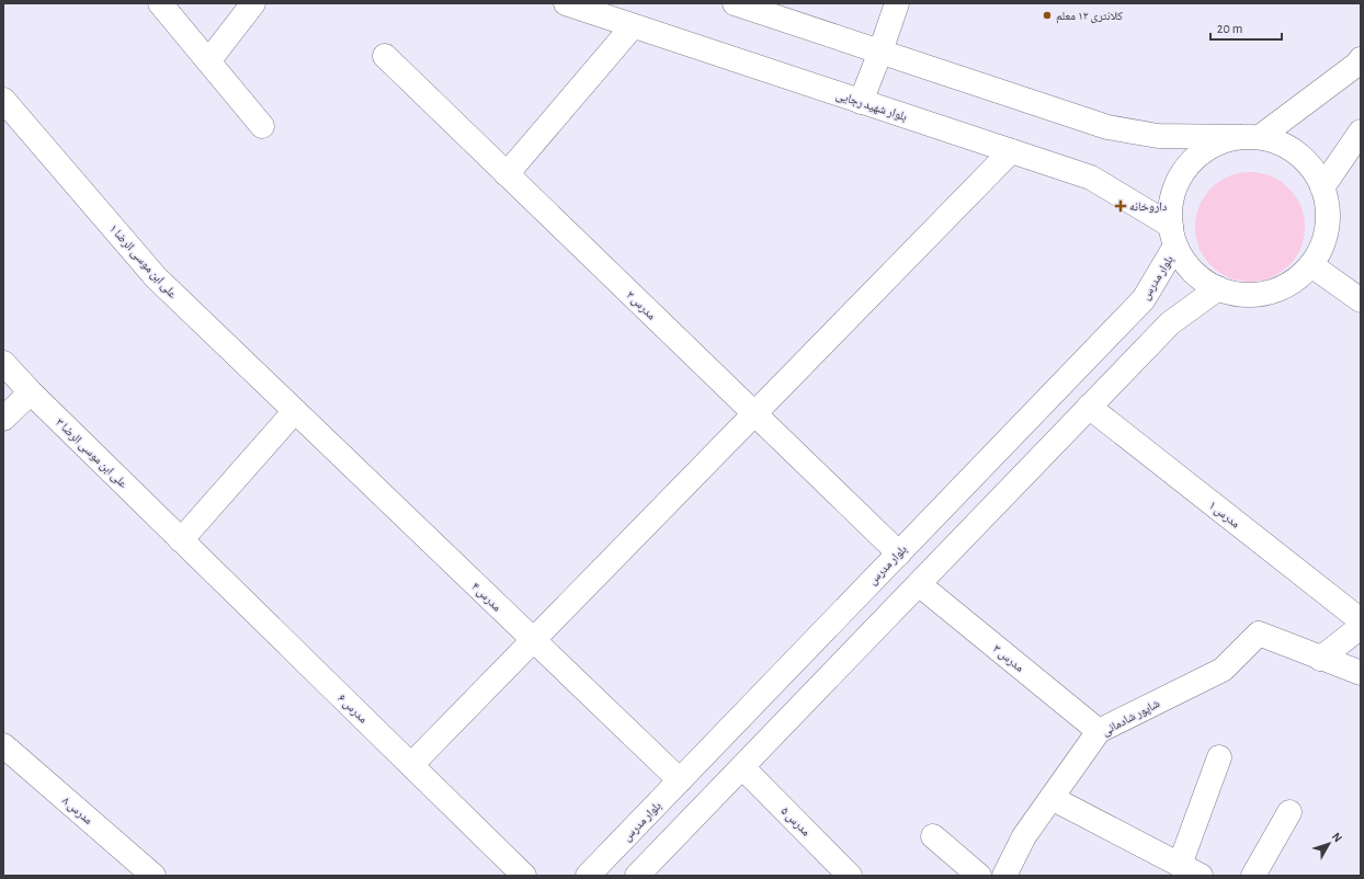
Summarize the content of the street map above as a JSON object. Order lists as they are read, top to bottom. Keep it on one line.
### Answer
{"streets":{"street":["بلوار شهید رجایی","علی ابن موسی الرضا ۱","بلوار مدرس","مدرس ۲","علی ابن موسی الرضا ۳","مدرس ۱","مدرس ۴","مدرس ۳","مدرس ۶","شاپور شادمانی","مدرس ۸","مدرس ۵"]},"crossings":[["بلوار شهید رجایی","بلوار مدرس"],["علی ابن موسی الرضا ۱","مدرس ۴"],["بلوار مدرس","مدرس ۲"],["بلوار مدرس","مدرس ۴"],["علی ابن موسی الرضا ۳","مدرس ۶"],["مدرس ۳","شاپور شادمانی"]],"places":{"other":["کلانتری ۱۲ معلم"],"health":["داروخانه"]},"scale_bar":"20 m","north":"top right"}
